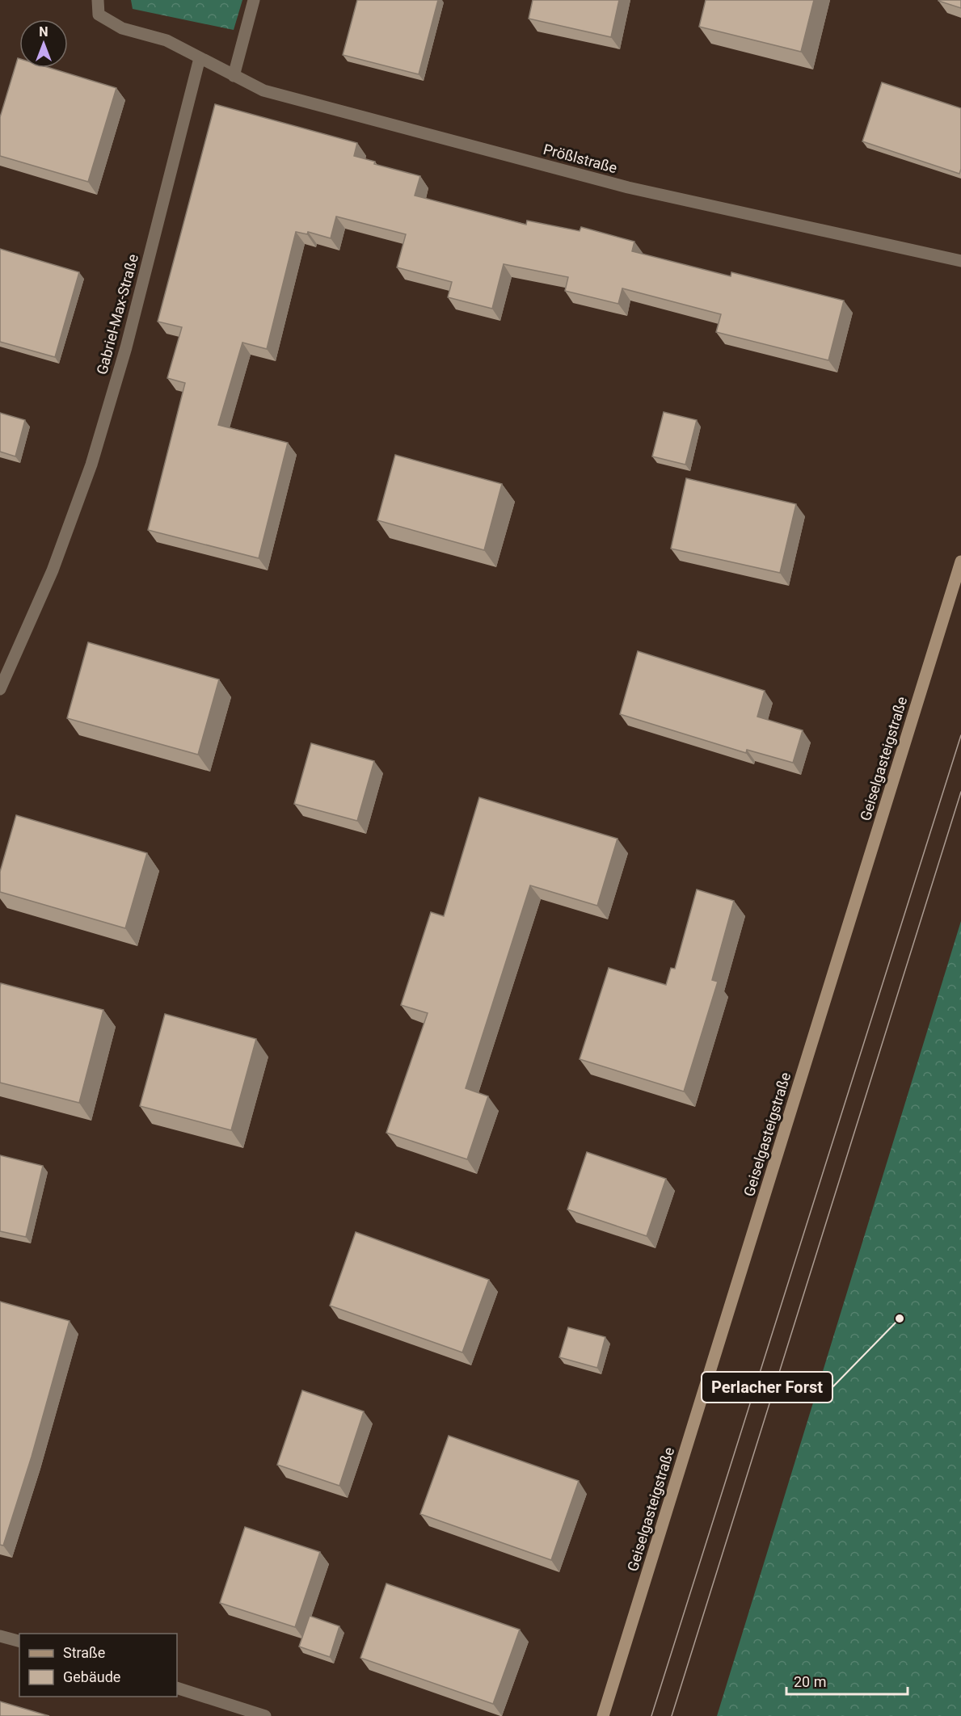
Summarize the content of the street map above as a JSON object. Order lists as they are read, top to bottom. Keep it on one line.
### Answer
{"streets":{"main road":["Geiselgasteigstraße"],"street":["Prößlstraße","Gabriel-Max-Straße"]},"crossings":[["Prößlstraße","Gabriel-Max-Straße"]],"places":["Perlacher Forst"],"legend":["Straße","Gebäude"],"scale_bar":"20 m","north":"top"}
